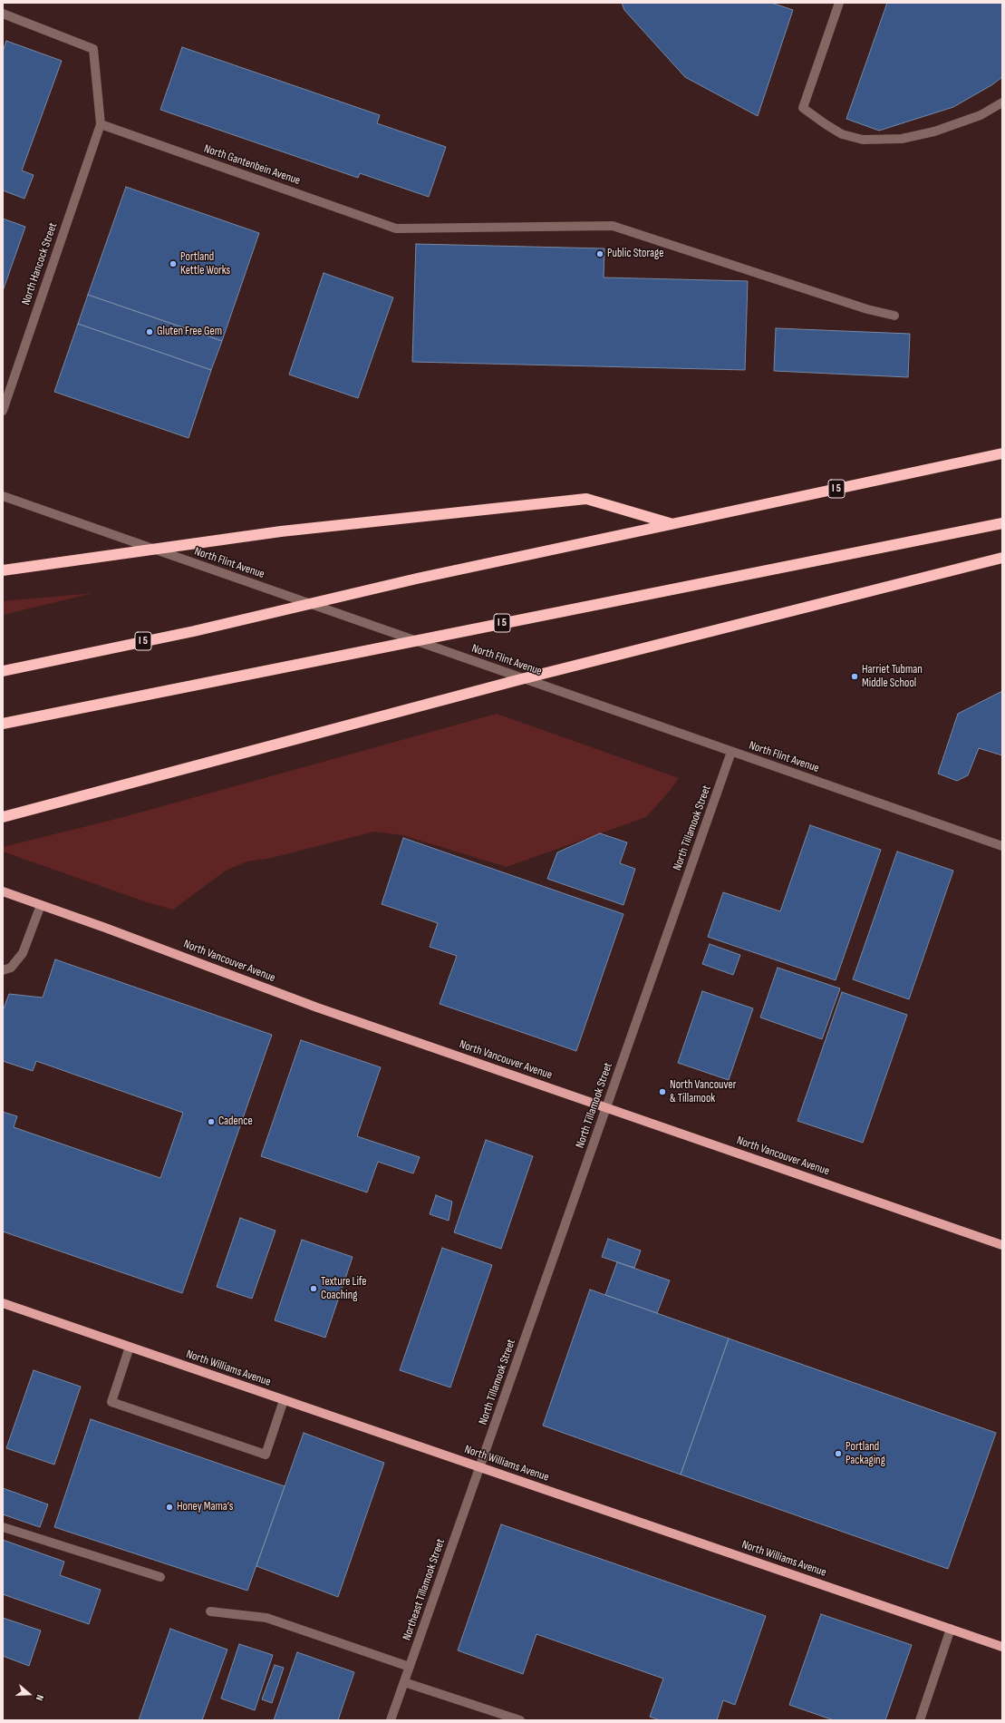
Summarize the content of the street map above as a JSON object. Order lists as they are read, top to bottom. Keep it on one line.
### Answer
{"streets":{"highway":["I 5"],"main road":["North Vancouver Avenue","North Williams Avenue"],"street":["North Gantenbein Avenue","North Hancock Street","North Flint Avenue","North Tillamook Street","Northeast Tillamook Street"]},"crossings":[["North Gantenbein Avenue","North Hancock Street"],["North Flint Avenue","North Tillamook Street"],["North Tillamook Street","North Vancouver Avenue"],["North Tillamook Street","North Williams Avenue"],["North Tillamook Street","Northeast Tillamook Street"],["North Williams Avenue","Northeast Tillamook Street"]],"places":["Public Storage","Portland Kettle Works","Gluten Free Gem","Harriet Tubman Middle School","North Vancouver & Tillamook","Cadence","Texture Life Coaching","Portland Packaging","Honey Mama’s"],"north":"right"}
